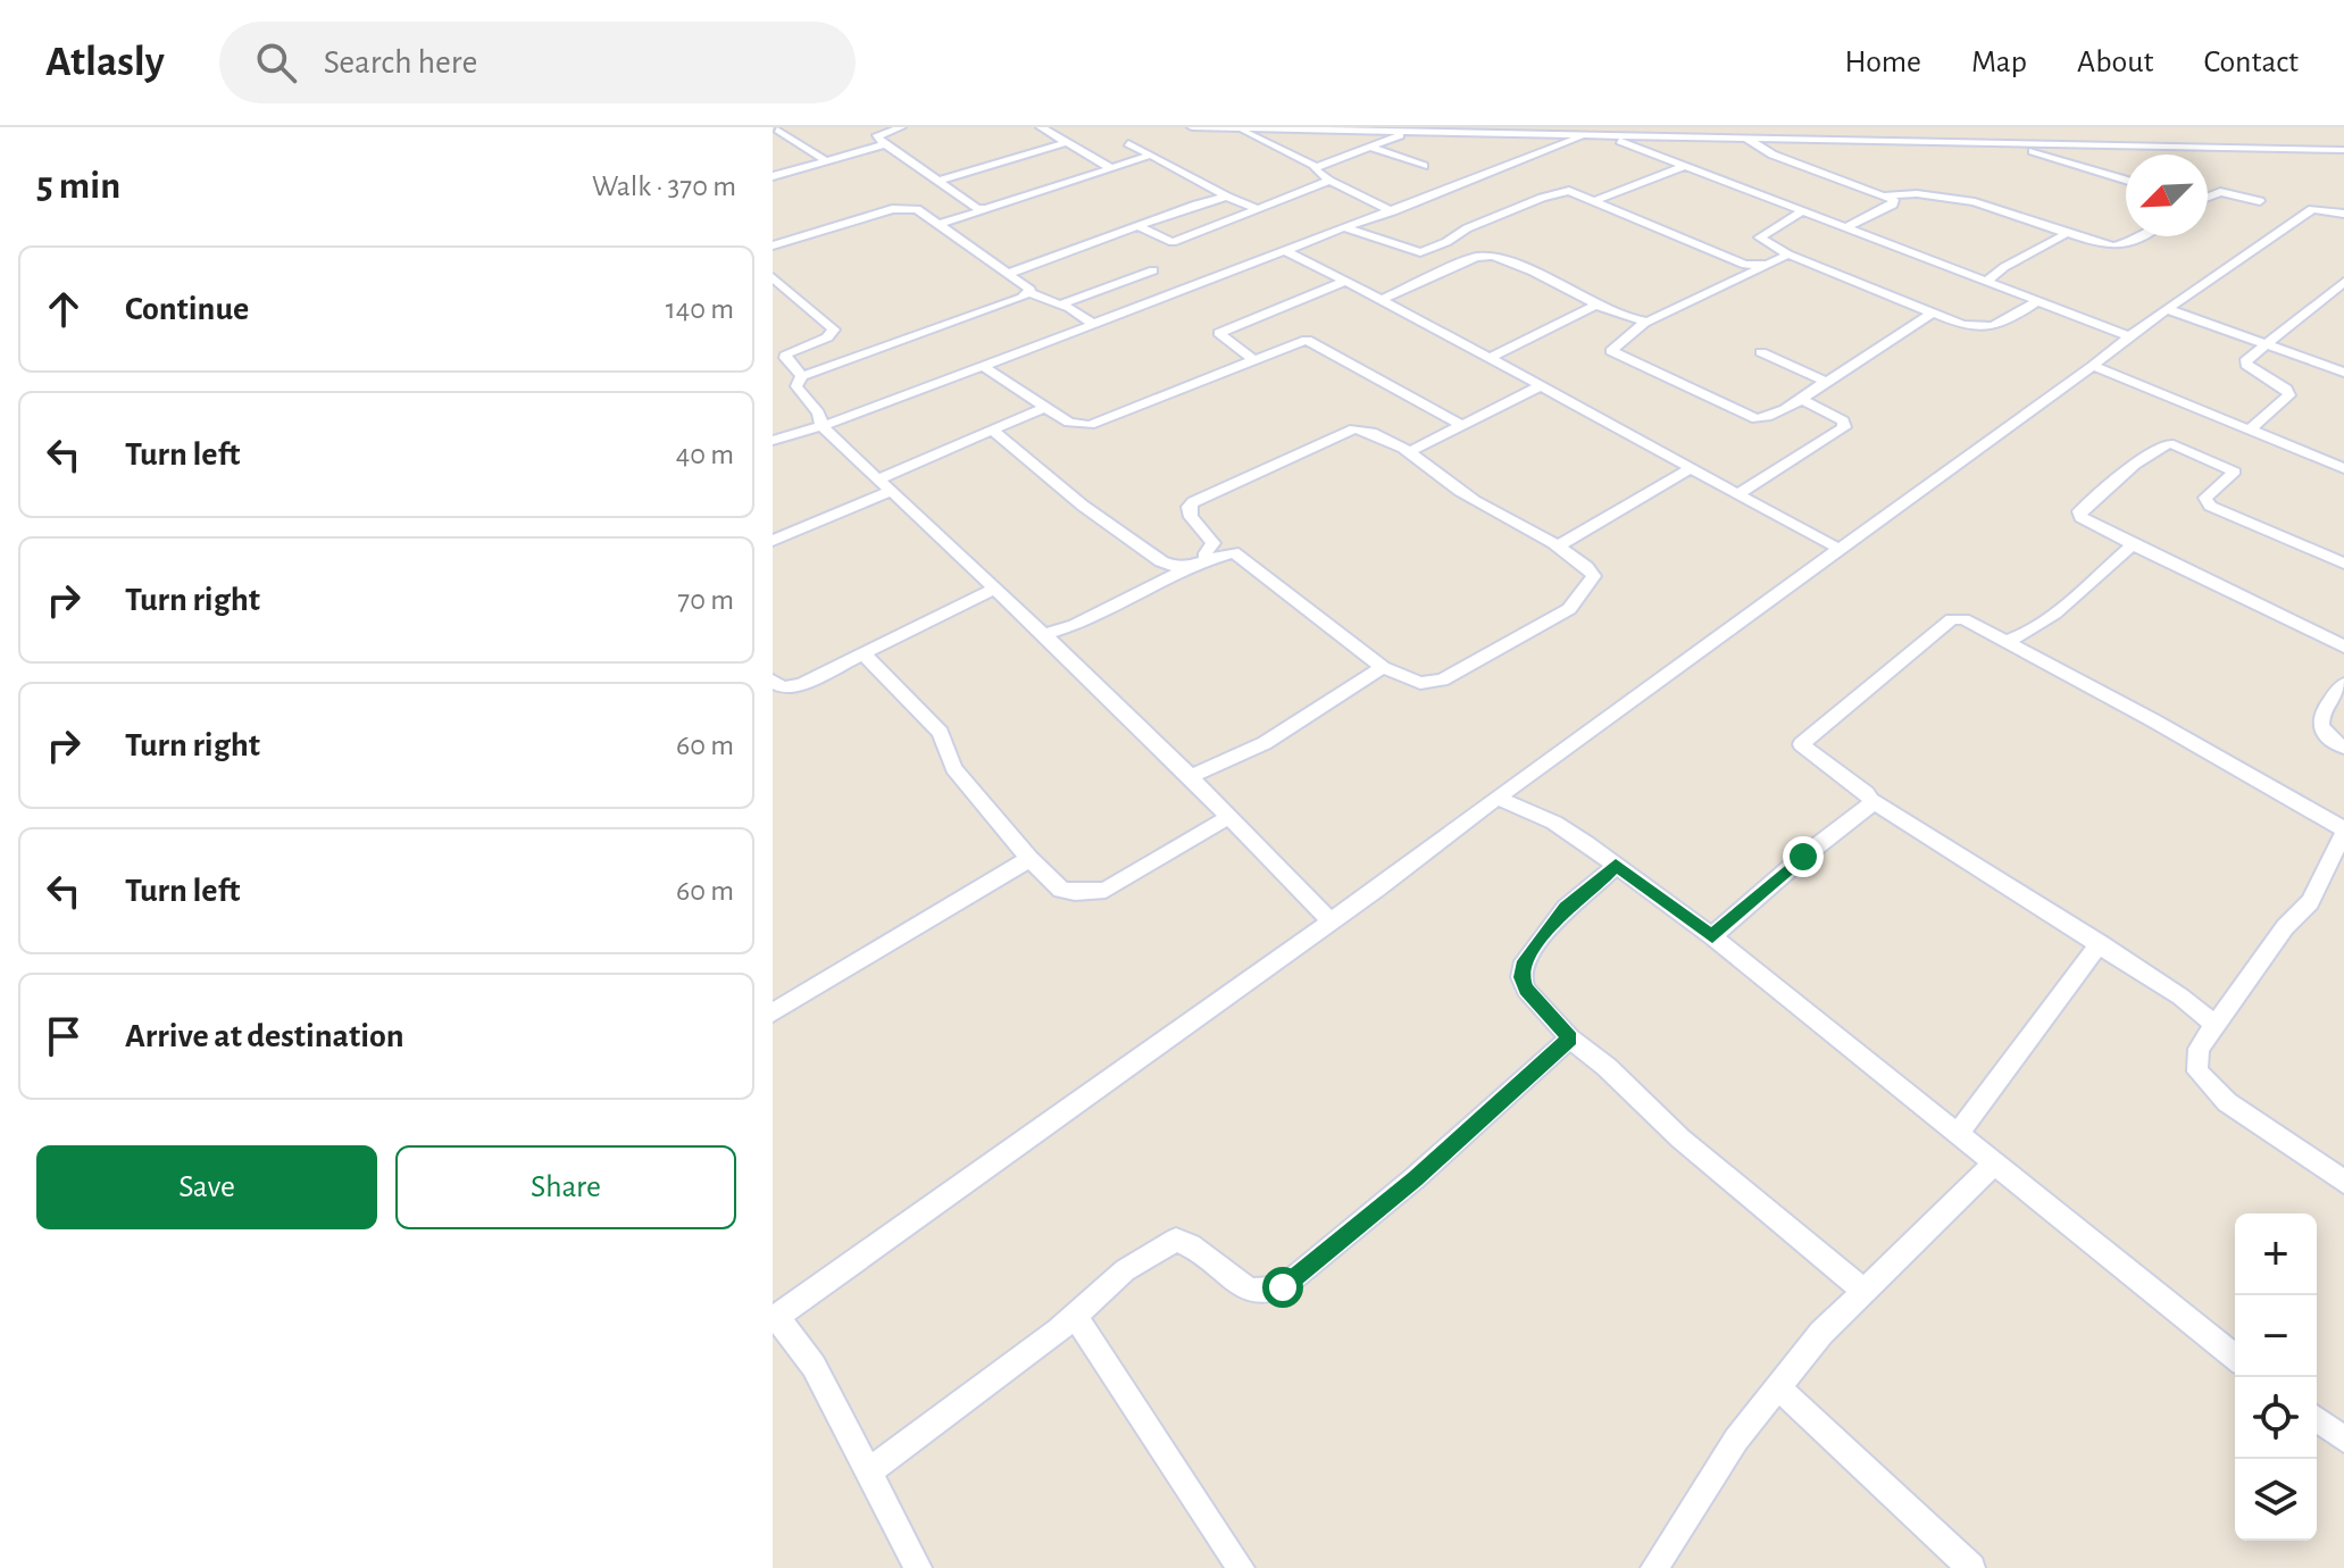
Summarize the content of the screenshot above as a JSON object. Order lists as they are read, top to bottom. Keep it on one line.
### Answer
{"north":"bottom left","page":{"header":"Atlasly","search":"Search here","nav":["Home","Map","About","Contact"],"heading":["5 min","Walk · 370 m"],"list":[["Continue","140 m"],["Turn left","40 m"],["Turn right","70 m"],["Turn right","60 m"],["Turn left","60 m"],"Arrive at destination"],"buttons":["Save","Share"],"map_buttons":["+","−"]}}
